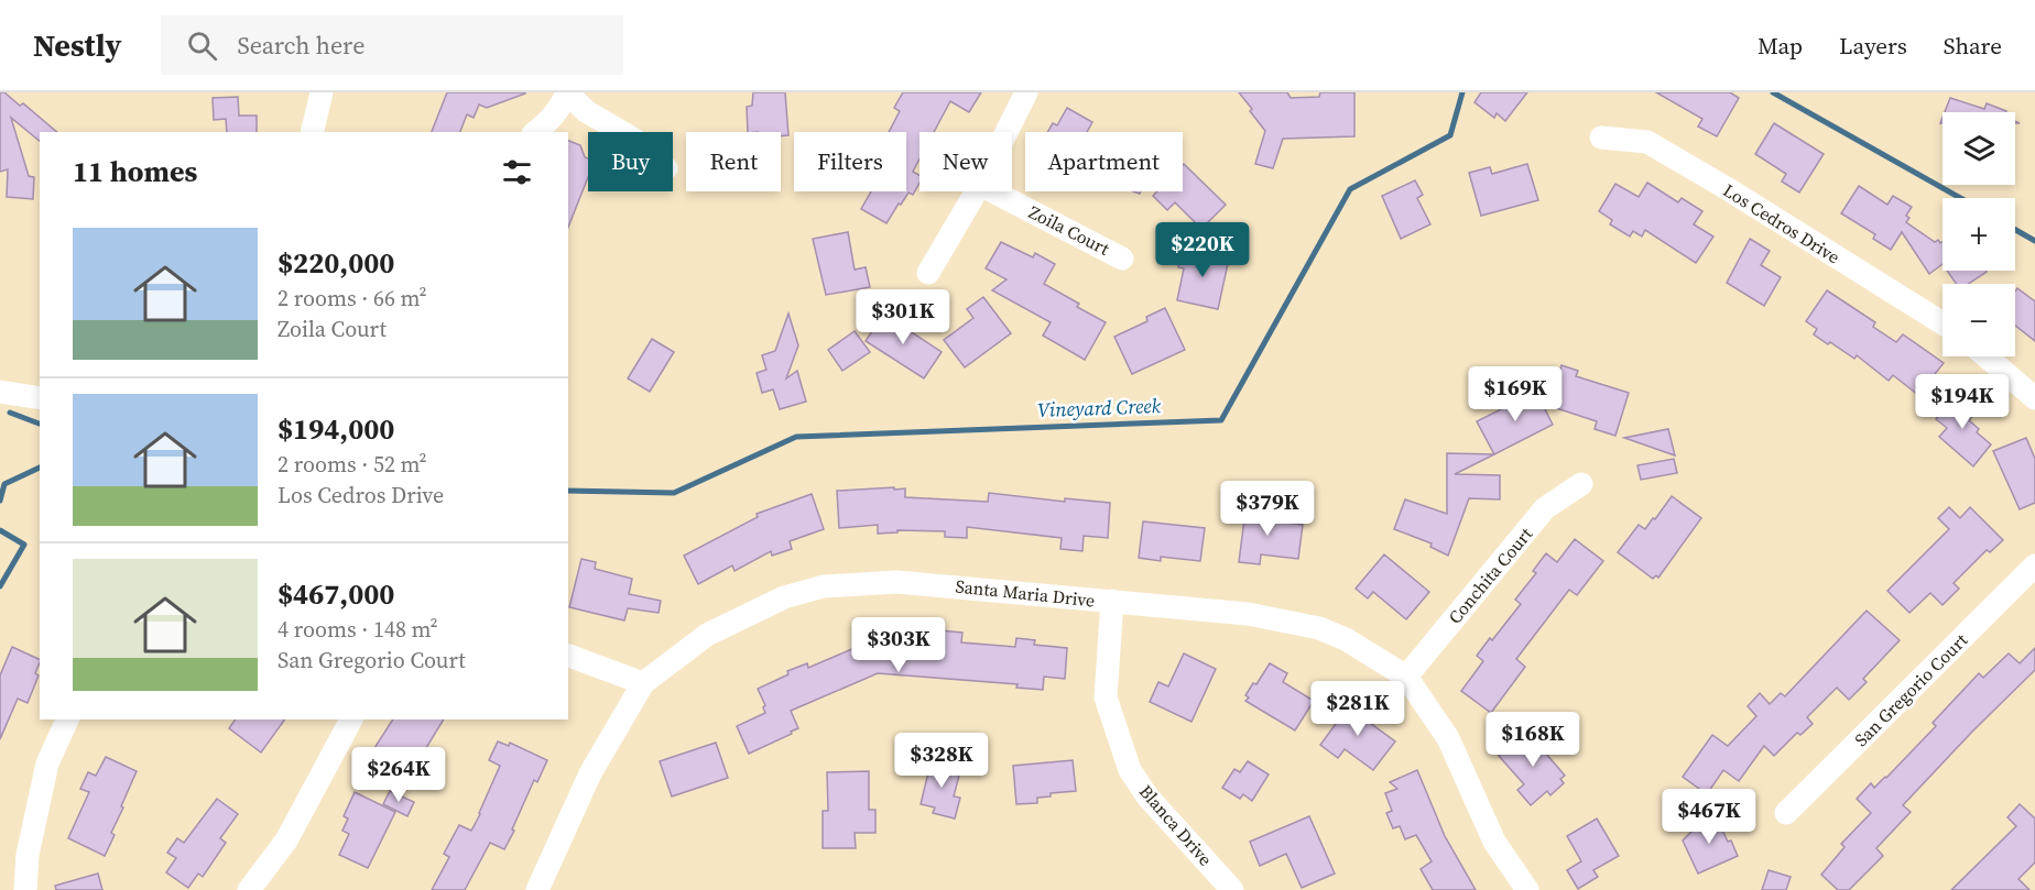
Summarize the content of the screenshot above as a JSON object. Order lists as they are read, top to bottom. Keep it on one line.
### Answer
{"streets":{"street":["Los Cedros Drive","Zoila Court","Conchita Court","Santa Maria Drive","San Gregorio Court","Blanca Drive"]},"crossings":[["Conchita Court","Santa Maria Drive"],["Santa Maria Drive","Blanca Drive"]],"water":["Vineyard Creek"],"page":{"header":"Nestly","search":"Search here","nav":["Map","Layers","Share"],"map_buttons":["+","−"],"chip":["Buy","Rent","Filters","New","Apartment"],"heading":"11 homes","list":[{"name":"$220,000","note":"2 rooms · 66 m² · Zoila Court"},{"name":"$194,000","note":"2 rooms · 52 m² · Los Cedros Drive"},{"name":"$467,000","note":"4 rooms · 148 m² · San Gregorio Court"}],"price":["$220K","$301K","$169K","$194K","$379K","$303K","$281K","$168K","$328K","$264K","$467K"]}}
